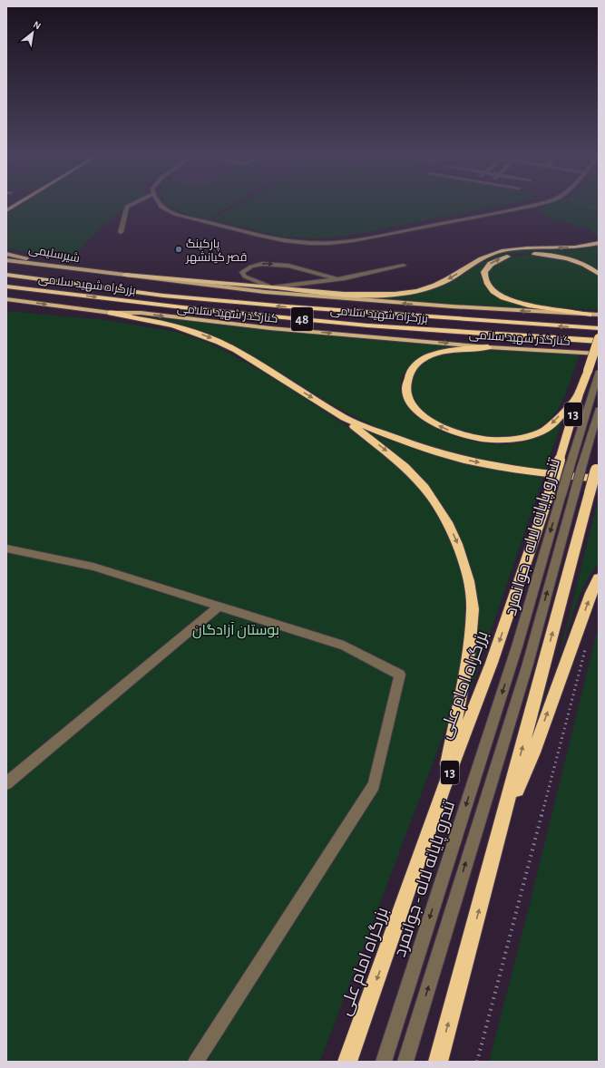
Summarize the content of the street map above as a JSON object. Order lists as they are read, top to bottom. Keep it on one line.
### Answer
{"streets":{"highway":["بزرگراه شهید سلامی","48","13","بزرگراه امام علی"],"main road":["شیرسلیمی","کنارگذر شهید سلامی"],"street":["تندرو پایانه لاله - جوانمرد"]},"crossings":[["شیرسلیمی","کنارگذر شهید سلامی"],["بزرگراه شهید سلامی","بزرگراه امام علی"],["تندرو پایانه لاله - جوانمرد","بزرگراه امام علی"]],"parks":["بوستان آزادگان"],"places":["پارکینگ قصر کیانشهر"],"north":"top right"}
